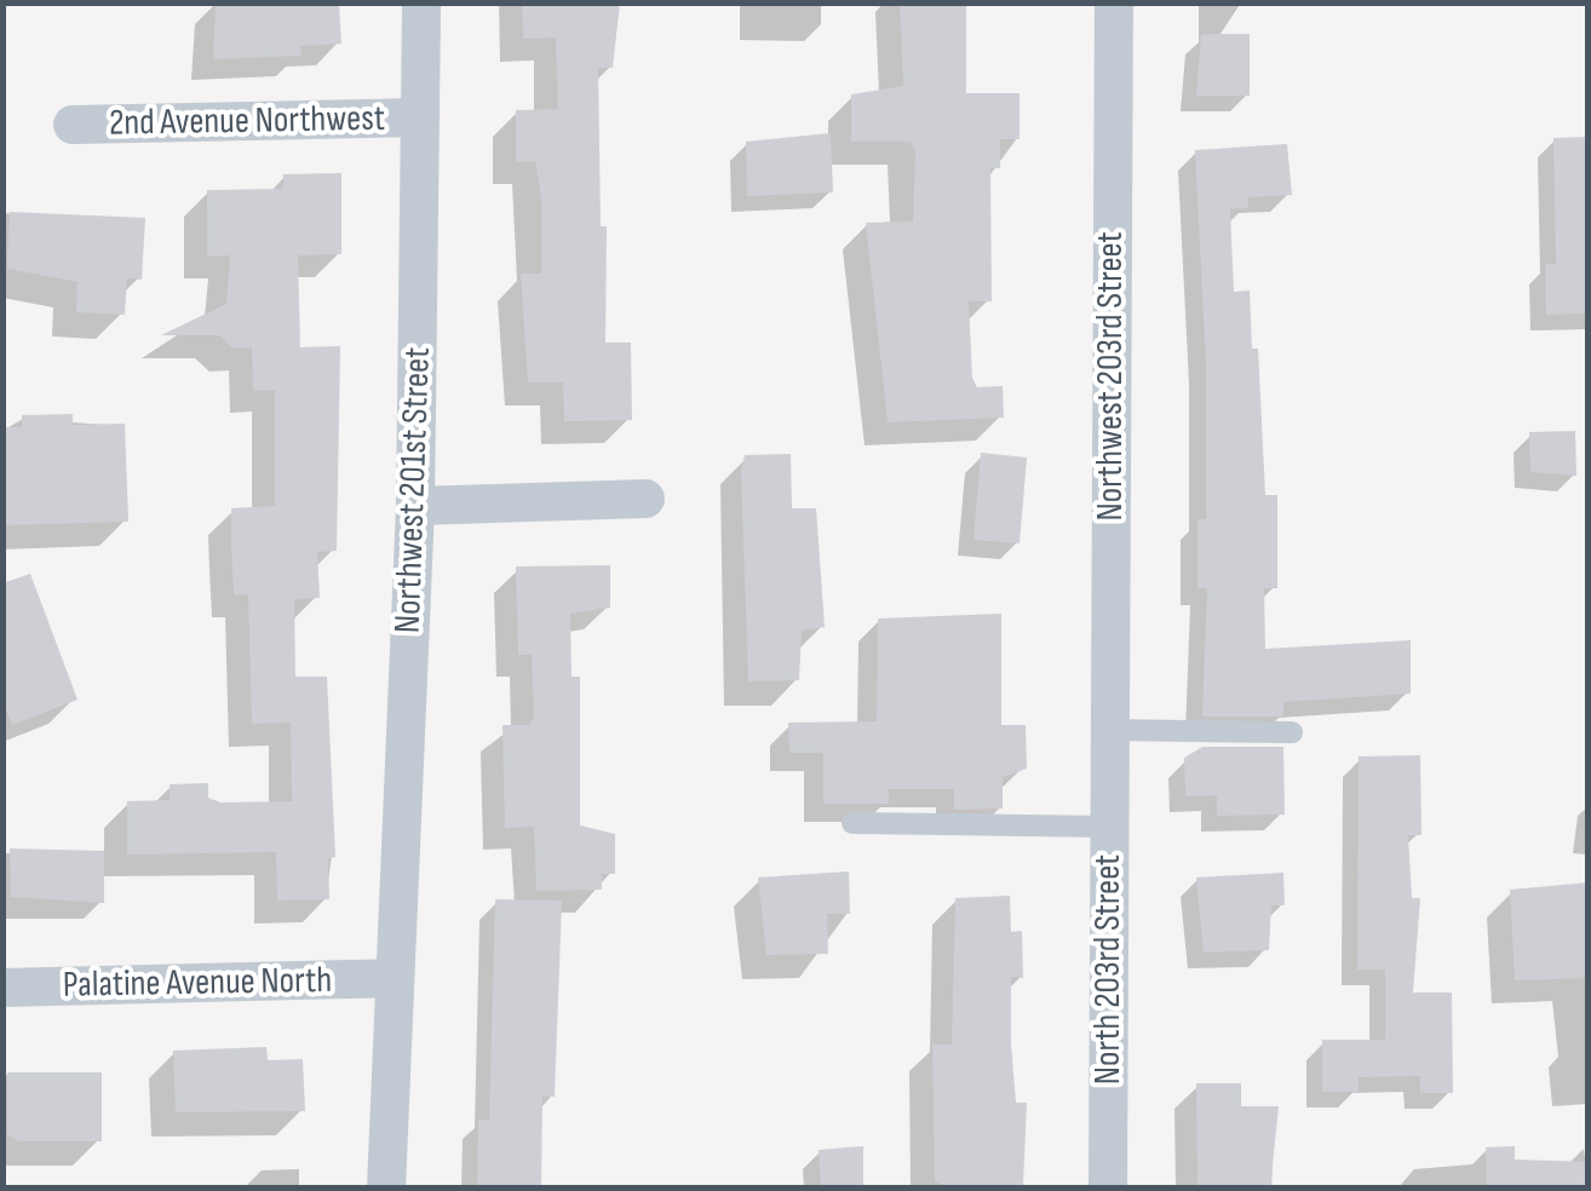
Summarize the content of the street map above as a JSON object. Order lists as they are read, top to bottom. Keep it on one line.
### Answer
{"streets":{"street":["2nd Avenue Northwest","Northwest 203rd Street","Northwest 201st Street","North 203rd Street","Palatine Avenue North"]},"crossings":[["2nd Avenue Northwest","Northwest 201st Street"],["Northwest 203rd Street","North 203rd Street"],["Northwest 201st Street","Palatine Avenue North"]]}
